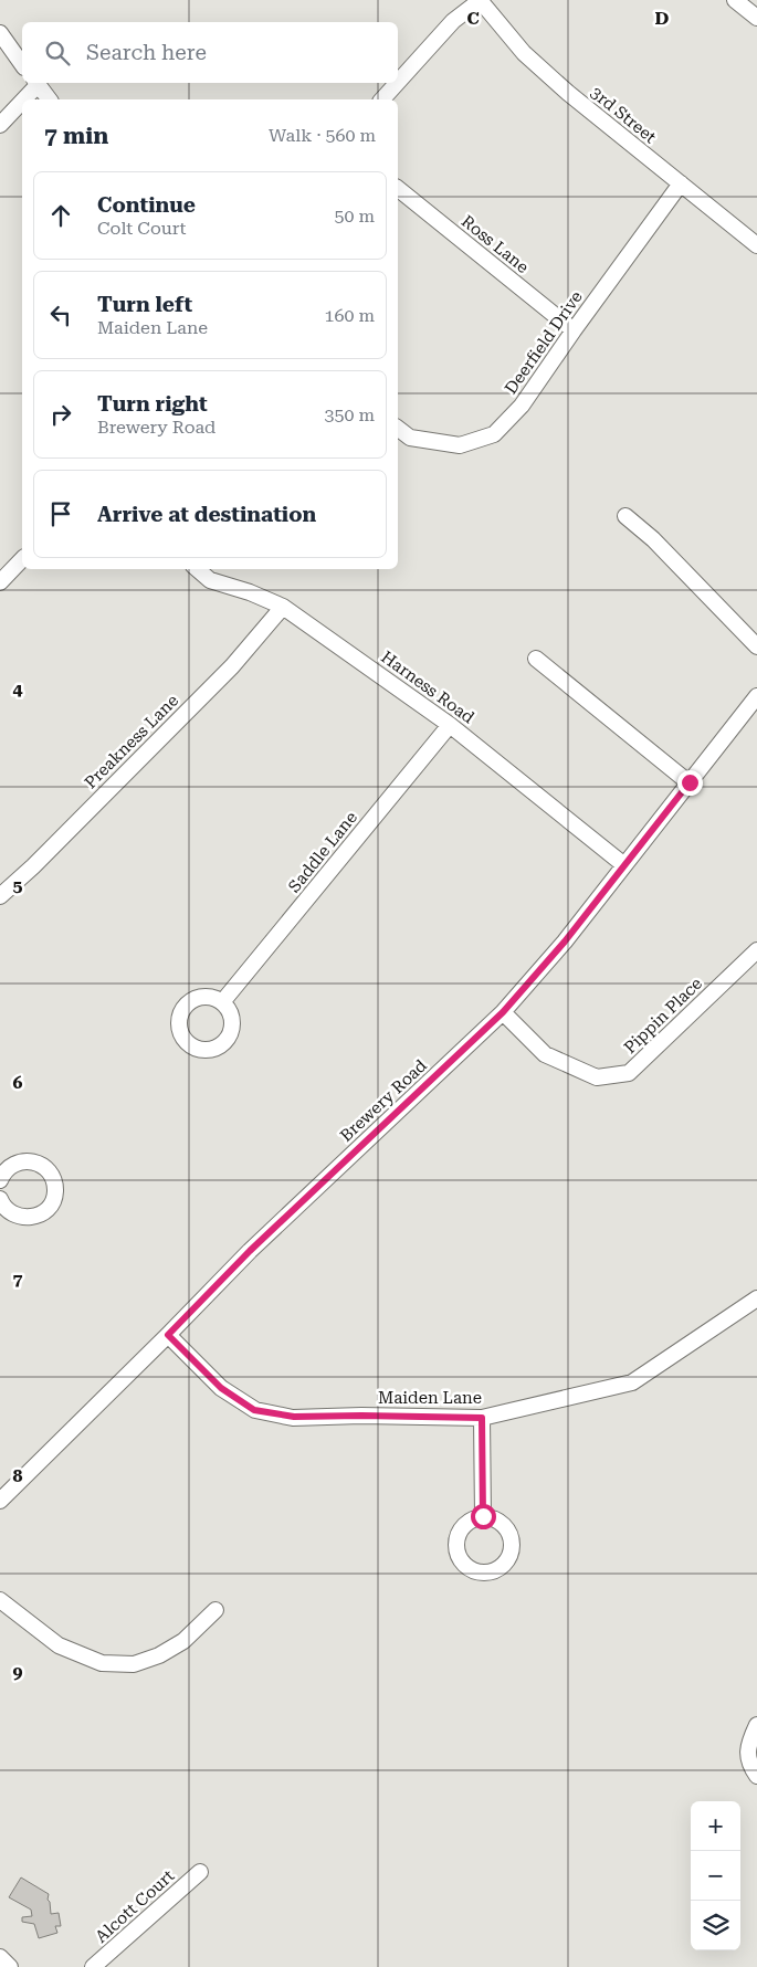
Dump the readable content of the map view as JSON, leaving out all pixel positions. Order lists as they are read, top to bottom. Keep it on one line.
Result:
{"streets":{"street":["3rd Street","Ross Lane","Deerfield Drive","Harness Road","Preakness Lane","Saddle Lane","Pippin Place","Brewery Road","Maiden Lane","Alcott Court"]},"crossings":[["3rd Street","Deerfield Drive"],["Ross Lane","Deerfield Drive"],["Harness Road","Preakness Lane"],["Harness Road","Saddle Lane"],["Harness Road","Brewery Road"],["Pippin Place","Brewery Road"],["Brewery Road","Maiden Lane"]],"page":{"search":"Search here","heading":["7 min","Walk · 560 m"],"list":[["Continue","Colt Court","50 m"],["Turn left","Maiden Lane","160 m"],["Turn right","Brewery Road","350 m"],"Arrive at destination"],"map_buttons":["+","−"]},"grid":{"columns":["C","D"],"rows":["4","5","6","7","8","9"]}}
